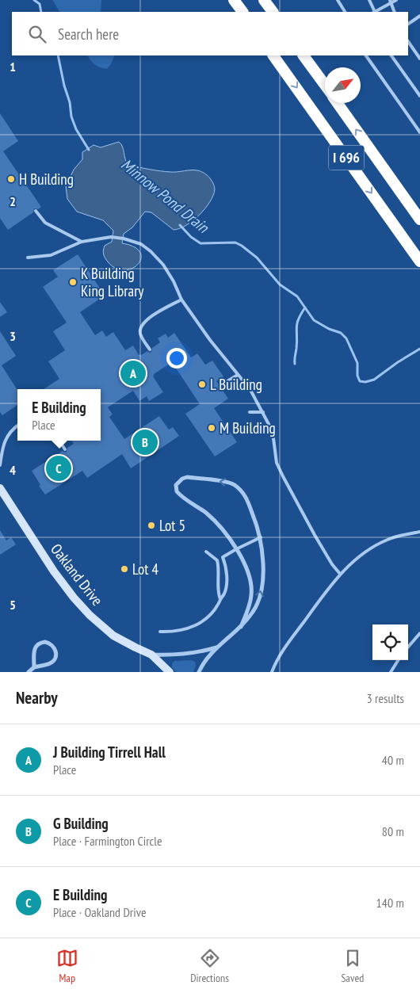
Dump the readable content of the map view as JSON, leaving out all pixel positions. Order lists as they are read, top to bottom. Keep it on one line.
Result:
{"streets":{"highway":["I 696"],"street":["Oakland Drive"]},"water":["Minnow Pond Drain"],"places":["H Building","K Building King Library","L Building","M Building","Lot 5","Lot 4"],"north":"top right","page":{"search":"Search here","pins":["A","B","C"],"popup":["E Building","Place"],"heading":["Nearby","3 results"],"list":[{"mark":"A","name":"J Building Tirrell Hall","note":"Place","value":"40 m"},{"mark":"B","name":"G Building","note":"Place · Farmington Circle","value":"80 m"},{"mark":"C","name":"E Building","note":"Place · Oakland Drive","value":"140 m"}],"nav":["Map","Directions","Saved"]},"grid":{"rows":["1","2","3","4","5"]}}
